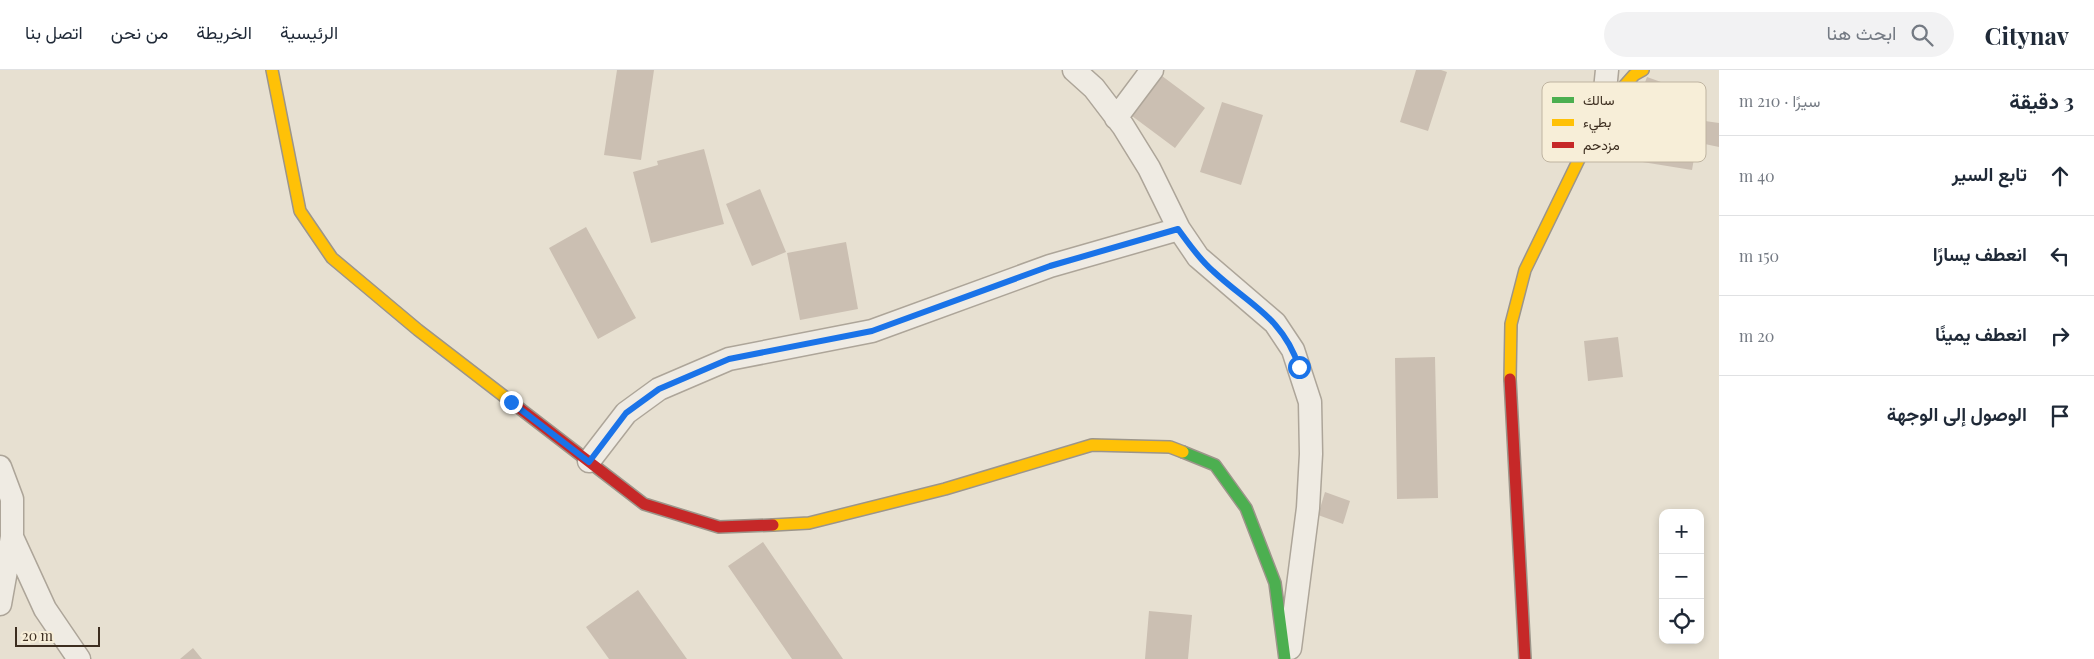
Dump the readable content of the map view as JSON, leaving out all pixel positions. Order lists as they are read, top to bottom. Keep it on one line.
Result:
{"legend":["سالك","بطيء","مزدحم"],"scale_bar":"20 m","page":{"header":"Citynav","search":"ابحث هنا","nav":["الرئيسية","الخريطة","من نحن","اتصل بنا"],"heading":["3 دقيقة","سيرًا · 210 m"],"list":[["تابع السير","40 m"],["انعطف يسارًا","150 m"],["انعطف يمينًا","20 m"],"الوصول إلى الوجهة"],"map_buttons":["+","−"],"scale":"20 m"}}
